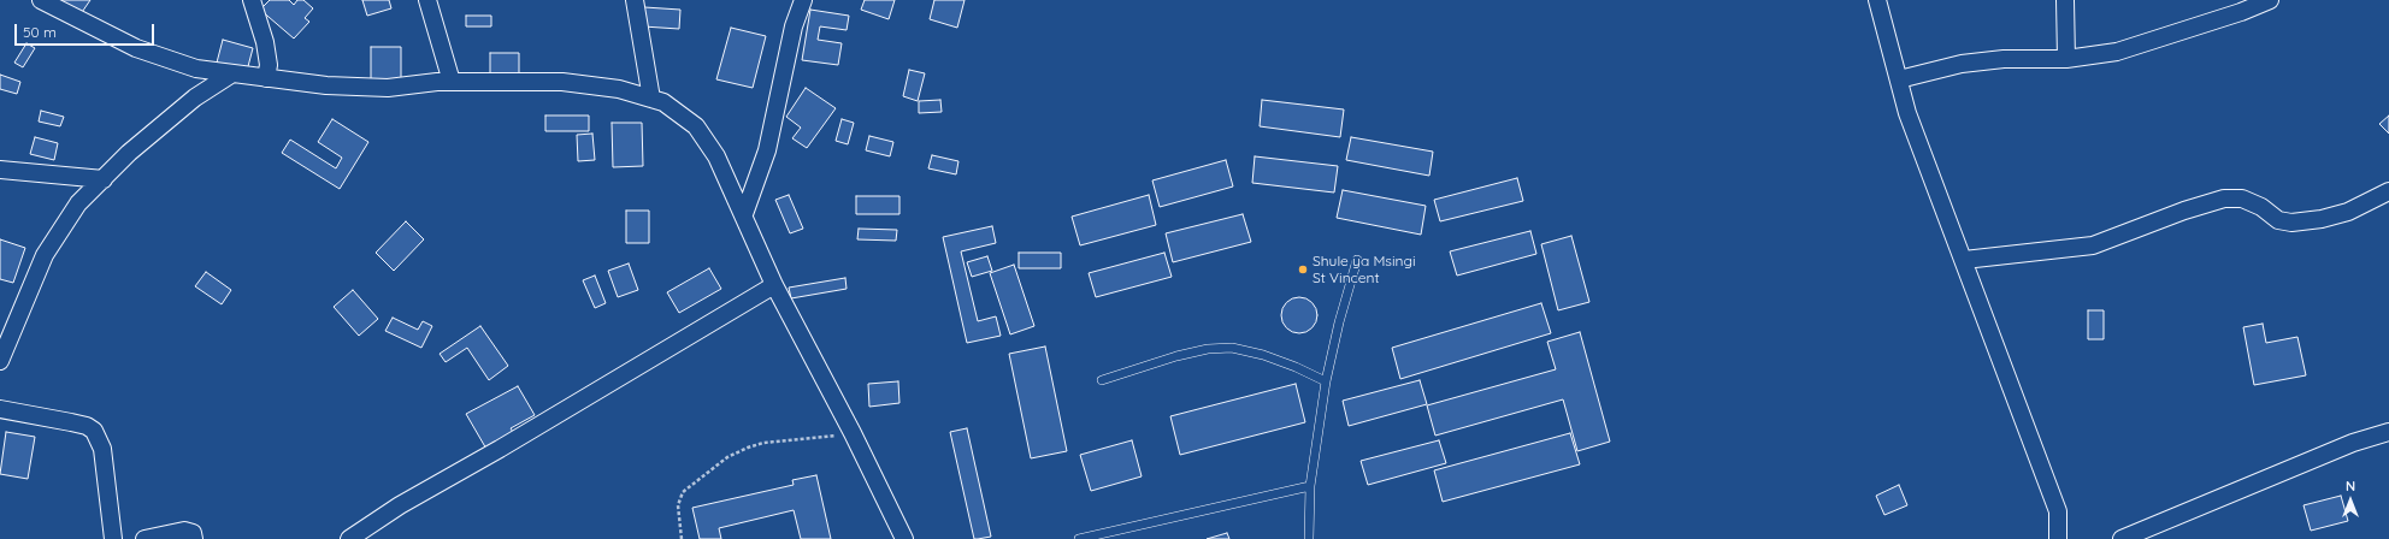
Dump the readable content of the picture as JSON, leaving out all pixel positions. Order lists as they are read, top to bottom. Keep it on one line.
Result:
{"places":["Shule ya Msingi St Vincent"],"scale_bar":"50 m","north":"top"}
